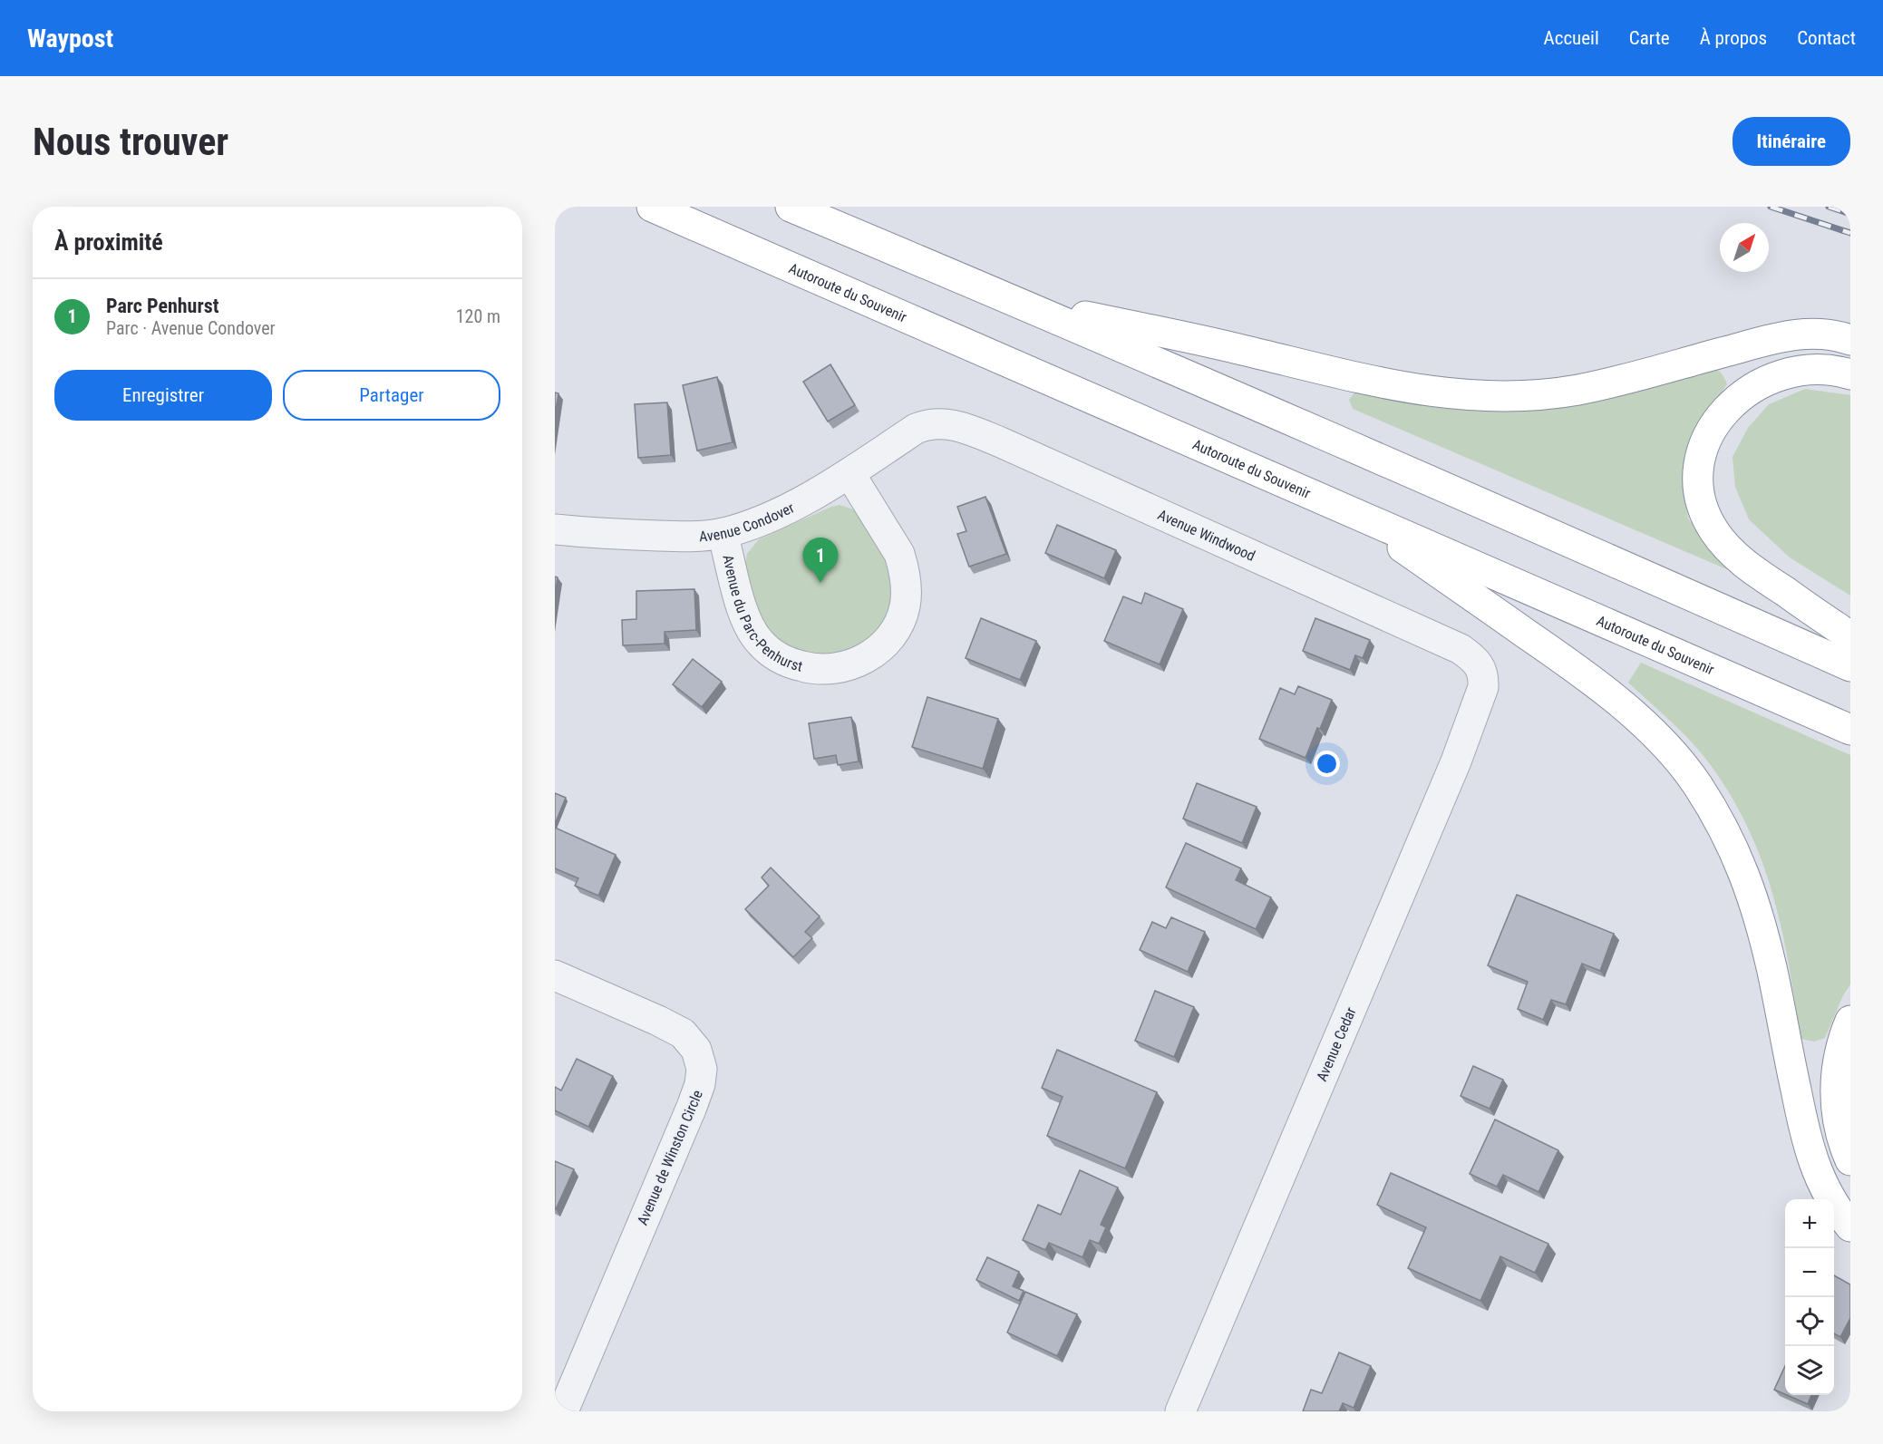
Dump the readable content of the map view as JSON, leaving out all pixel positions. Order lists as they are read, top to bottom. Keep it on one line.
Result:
{"streets":{"highway":["Autoroute du Souvenir"],"street":["Avenue Condover","Avenue Windwood","Avenue du Parc-Penhurst","Avenue Cedar","Avenue de Winston Circle"]},"crossings":[["Avenue Condover","Avenue Windwood"],["Avenue Condover","Avenue du Parc-Penhurst"],["Avenue Windwood","Avenue Cedar"]],"north":"top right","page":{"header":"Waypost","nav":["Accueil","Carte","À propos","Contact"],"buttons":["Itinéraire",["Enregistrer","Partager"]],"title":"Nous trouver","heading":"À proximité","list":[{"mark":"1","name":"Parc Penhurst","note":"Parc · Avenue Condover","value":"120 m"}],"pins":"1","map_buttons":["+","−"]}}
